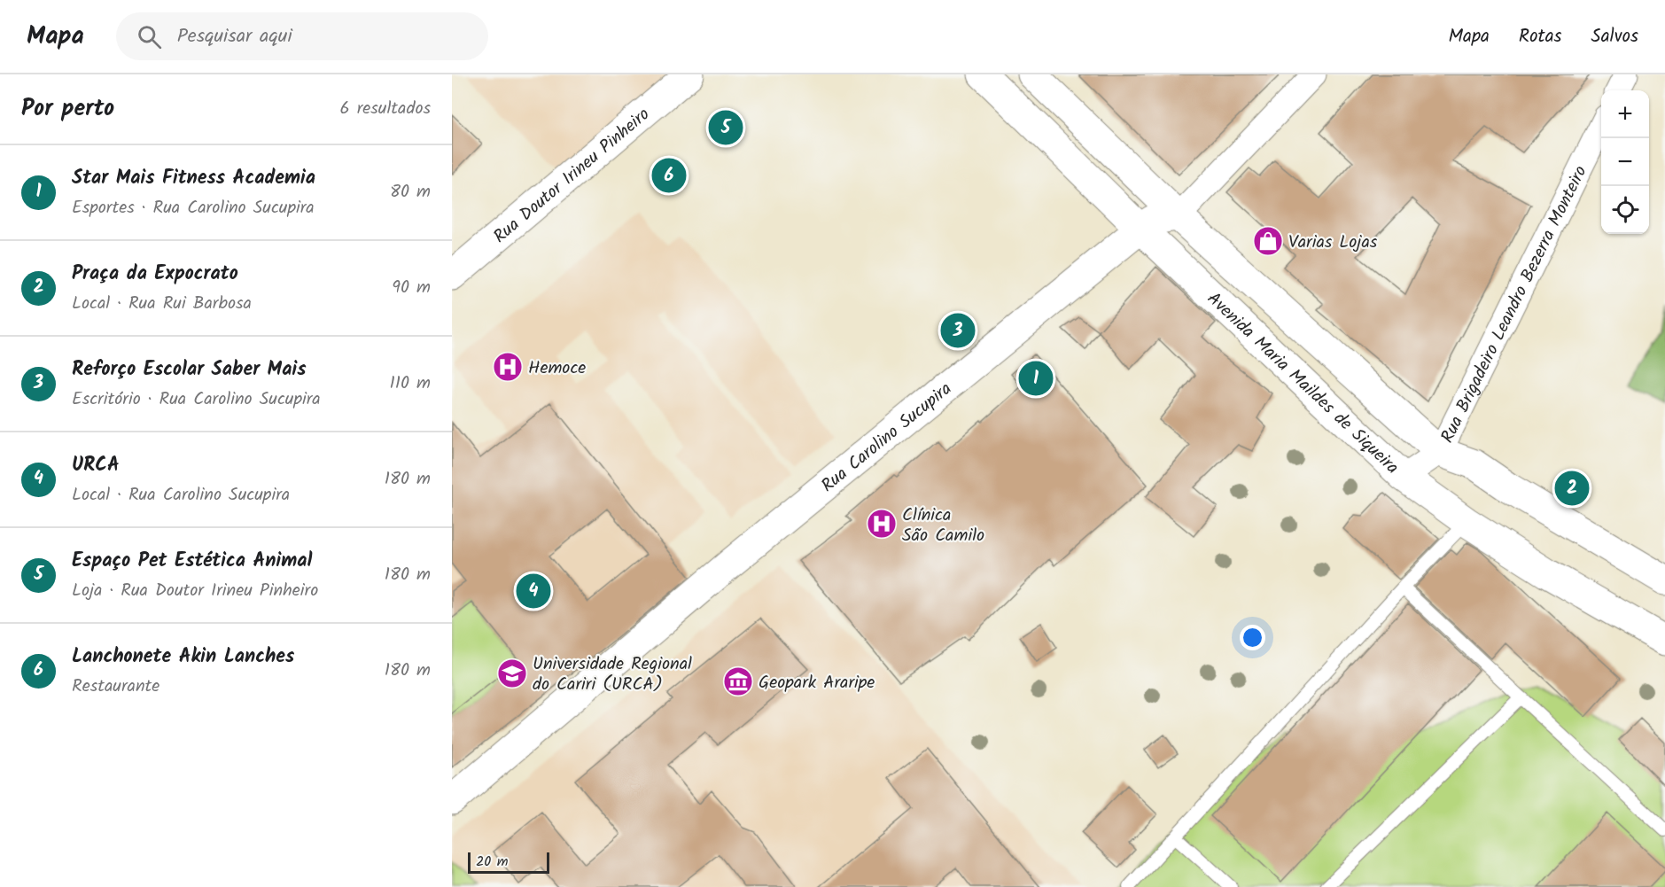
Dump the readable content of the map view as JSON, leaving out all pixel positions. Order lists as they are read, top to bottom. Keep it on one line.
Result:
{"streets":{"main road":["Rua Doutor Irineu Pinheiro","Avenida Maria Maildes de Siqueira","Rua Carolino Sucupira"],"street":["Rua Brigadeiro Leandro Bezerra Monteiro"]},"crossings":[["Rua Brigadeiro Leandro Bezerra Monteiro","Avenida Maria Maildes de Siqueira"],["Avenida Maria Maildes de Siqueira","Rua Carolino Sucupira"]],"places":{"shop":["Varias Lojas"],"hospital":["Hemoce","Clínica São Camilo"],"school or university":["Universidade Regional do Cariri (URCA)"],"museum":["Geopark Araripe"]},"scale_bar":"20 m","page":{"header":"Mapa","search":"Pesquisar aqui","nav":["Mapa","Rotas","Salvos"],"heading":["Por perto","6 resultados"],"map_buttons":["+","−"],"pins":["5","6","3","1","2","4"],"list":[{"mark":"1","name":"Star Mais Fitness Academia","note":"Esportes · Rua Carolino Sucupira","value":"80 m"},{"mark":"2","name":"Praça da Expocrato","note":"Local · Rua Rui Barbosa","value":"90 m"},{"mark":"3","name":"Reforço Escolar Saber Mais","note":"Escritório · Rua Carolino Sucupira","value":"110 m"},{"mark":"4","name":"URCA","note":"Local · Rua Carolino Sucupira","value":"180 m"},{"mark":"5","name":"Espaço Pet Estética Animal","note":"Loja · Rua Doutor Irineu Pinheiro","value":"180 m"},{"mark":"6","name":"Lanchonete Akin Lanches","note":"Restaurante","value":"180 m"}],"scale":"20 m"}}
